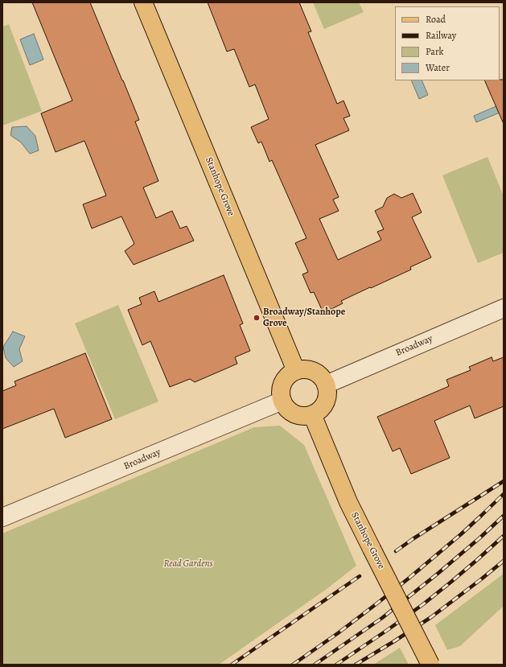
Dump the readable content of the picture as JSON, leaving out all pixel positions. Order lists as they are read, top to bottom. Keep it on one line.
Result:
{"streets":{"main road":["Stanhope Grove"],"street":["Broadway"]},"crossings":[["Stanhope Grove","Broadway"]],"parks":["Read Gardens"],"places":["Broadway/Stanhope Grove"],"legend":["Road","Railway","Park","Water"]}
